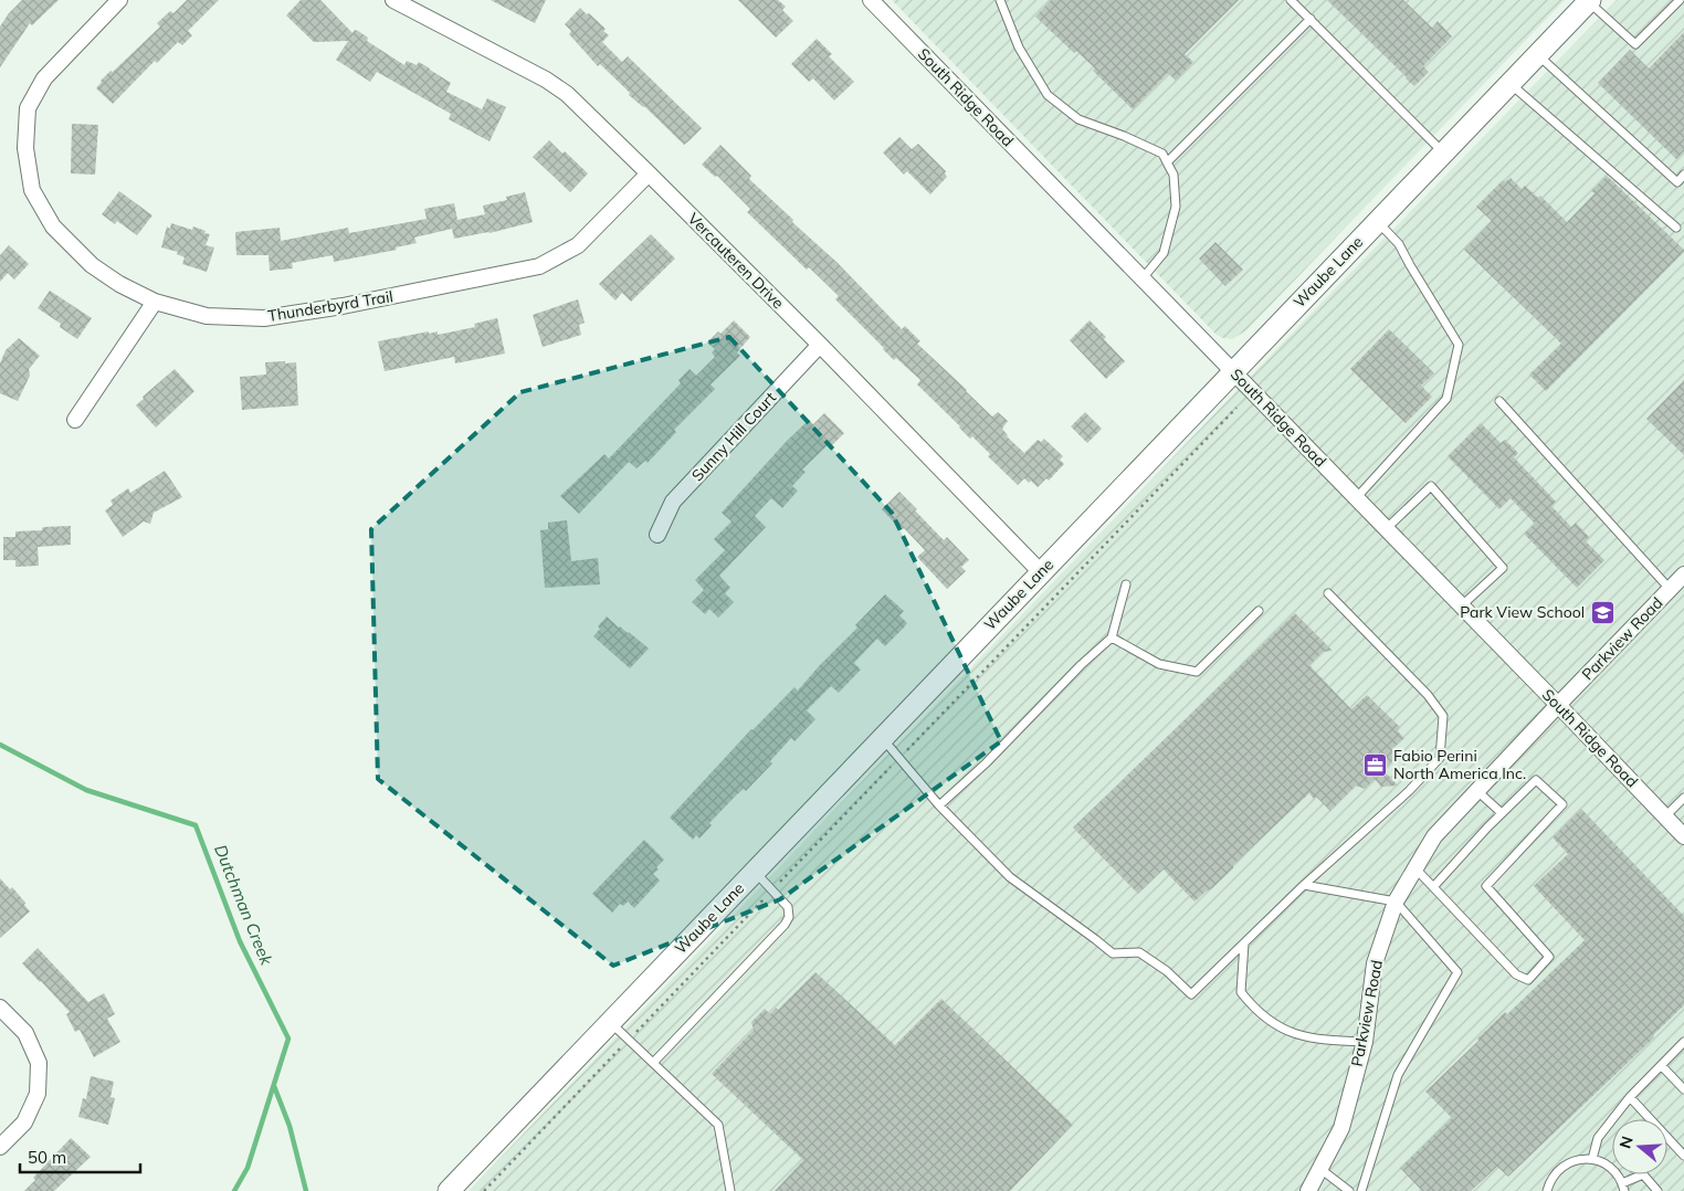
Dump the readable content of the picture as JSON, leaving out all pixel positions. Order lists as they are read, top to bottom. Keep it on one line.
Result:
{"streets":{"main road":["Waube Lane"],"street":["South Ridge Road","Vercauteren Drive","Thunderbyrd Trail","Sunny Hill Court","Parkview Road"]},"crossings":[["South Ridge Road","Waube Lane"],["South Ridge Road","Parkview Road"],["Vercauteren Drive","Waube Lane"],["Vercauteren Drive","Thunderbyrd Trail"],["Vercauteren Drive","Sunny Hill Court"]],"water":["Dutchman Creek"],"places":{"school or university":["Park View School"],"office":["Fabio Perini North America Inc."]},"scale_bar":"50 m","north":"left"}
